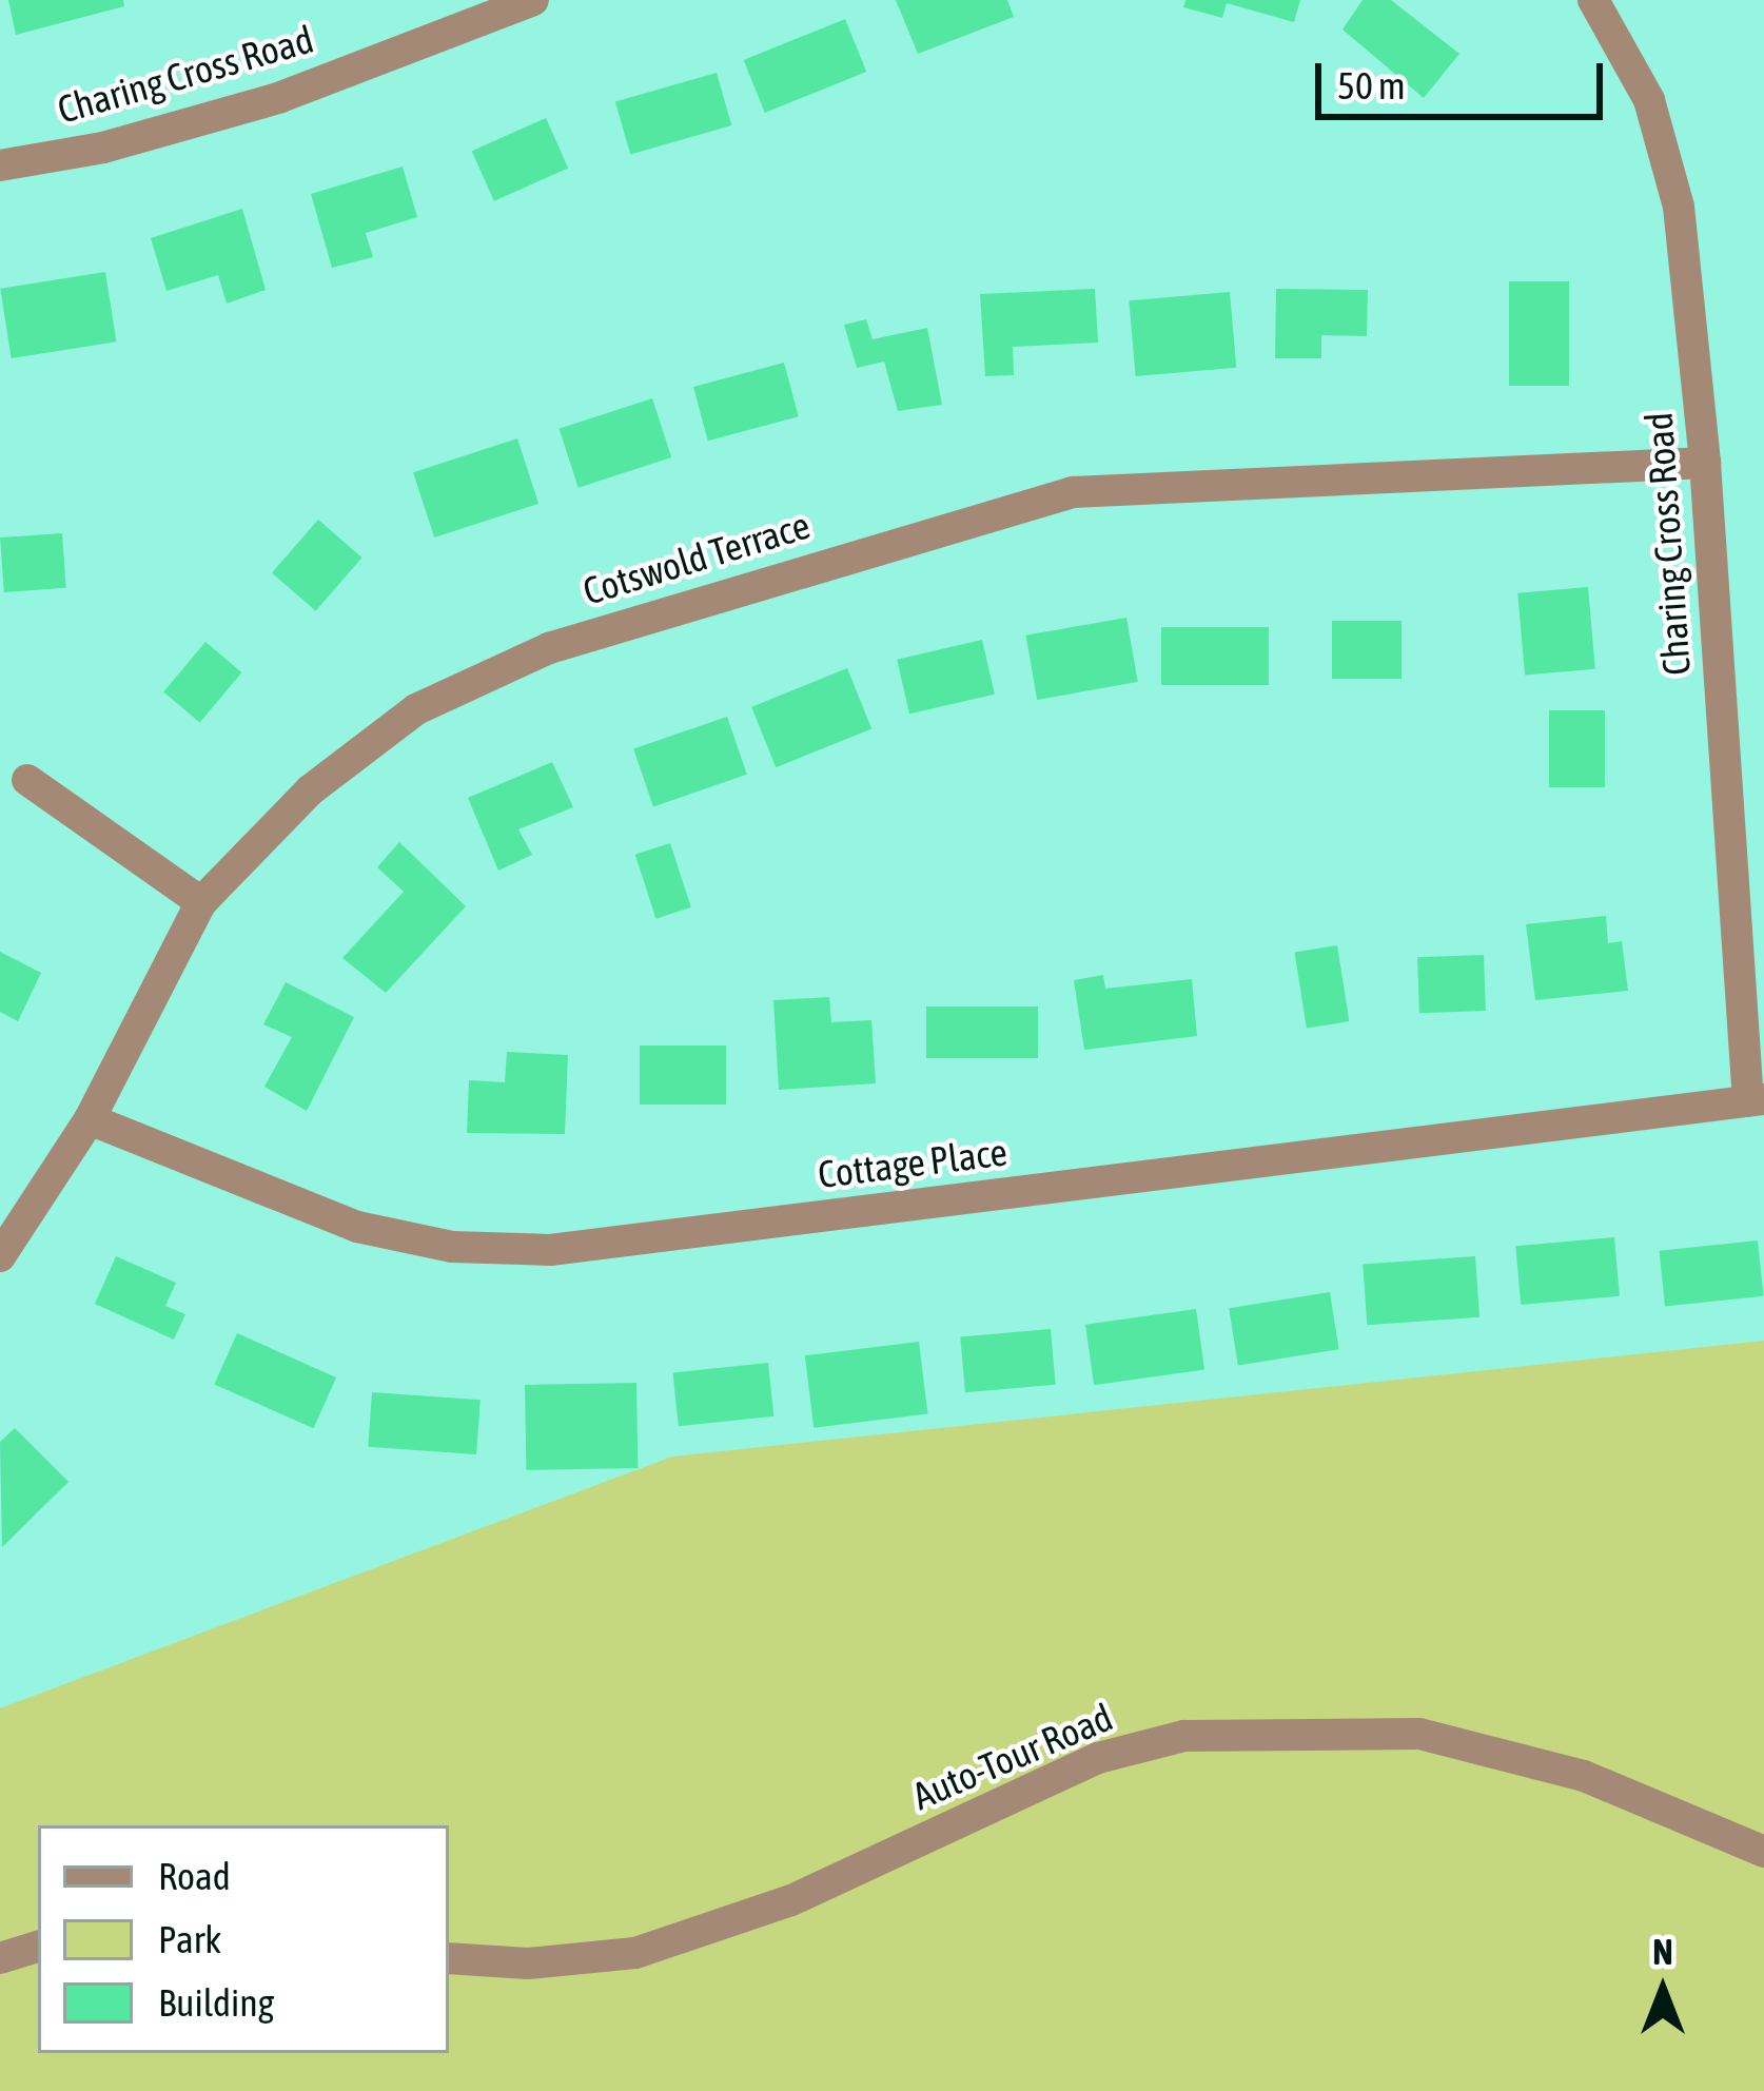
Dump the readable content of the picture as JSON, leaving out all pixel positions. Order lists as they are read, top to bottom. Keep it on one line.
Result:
{"streets":{"street":["Charing Cross Road","Cotswold Terrace","Cottage Place","Auto-Tour Road"]},"crossings":[["Charing Cross Road","Cotswold Terrace"],["Charing Cross Road","Cottage Place"],["Cotswold Terrace","Cottage Place"]],"legend":["Road","Park","Building"],"scale_bar":"50 m","north":"top"}
